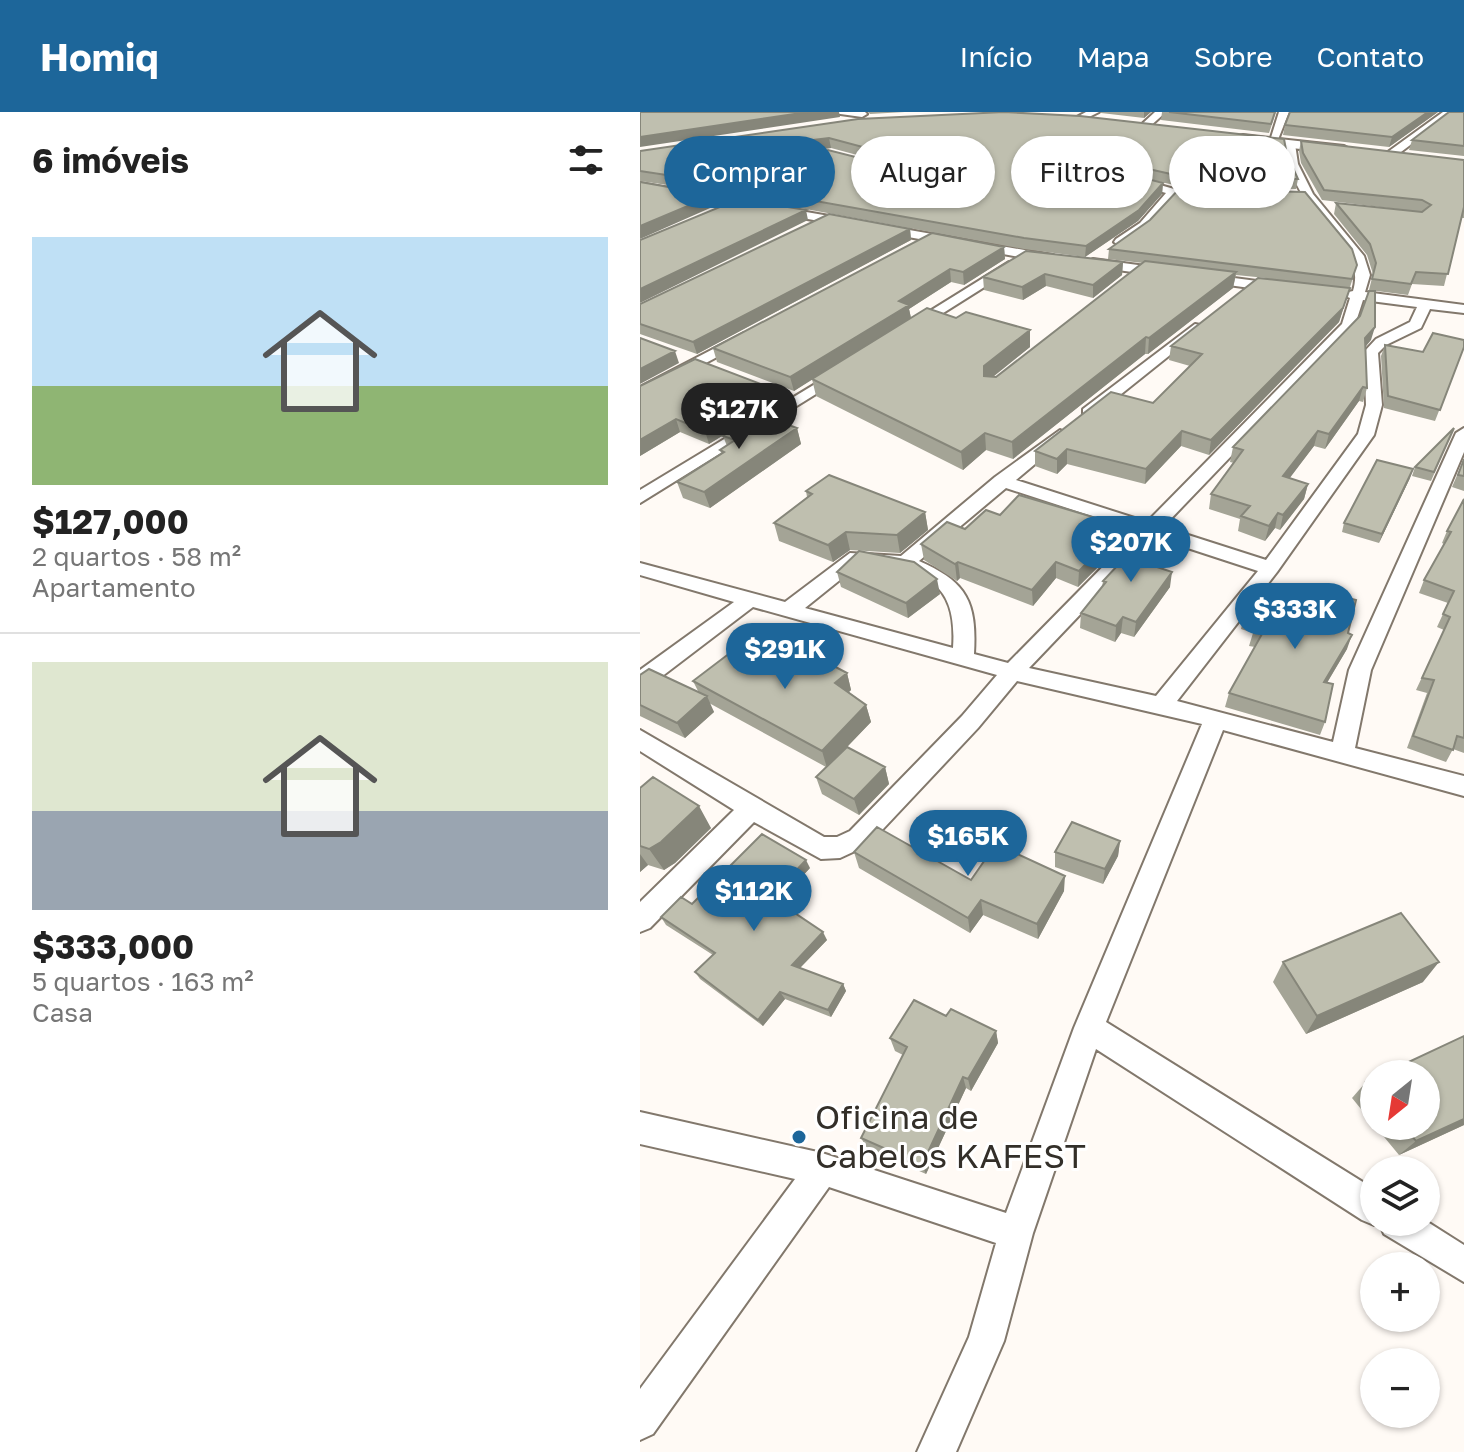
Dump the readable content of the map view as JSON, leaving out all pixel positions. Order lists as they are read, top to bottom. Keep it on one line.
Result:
{"places":["Oficina de Cabelos KAFEST"],"north":"bottom left","page":{"header":"Homiq","nav":["Início","Mapa","Sobre","Contato"],"heading":"6 imóveis","chip":["Comprar","Alugar","Filtros","Novo"],"list":[{"name":"$127,000","note":"2 quartos · 58 m² · Apartamento"},{"name":"$333,000","note":"5 quartos · 163 m² · Casa"}],"price":["$127K","$207K","$333K","$291K","$165K","$112K"],"map_buttons":["+","−"]}}
